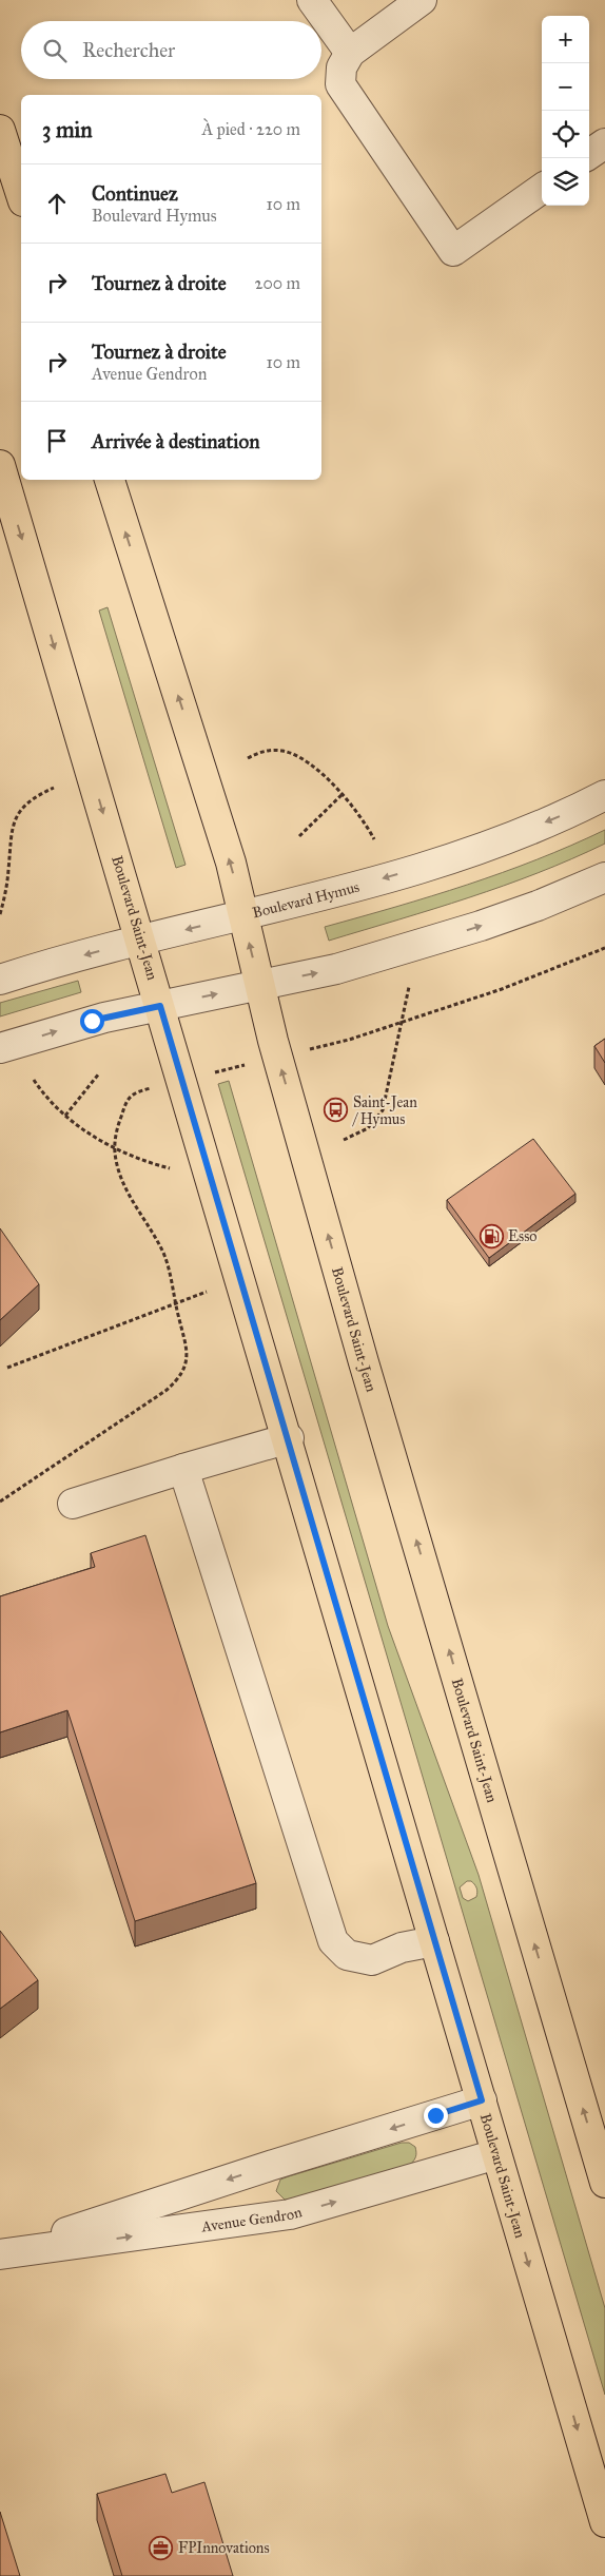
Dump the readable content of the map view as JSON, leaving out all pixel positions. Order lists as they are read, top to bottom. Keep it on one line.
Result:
{"streets":{"main road":["Boulevard Saint-Jean"],"street":["Boulevard Hymus","Avenue Gendron"]},"crossings":[["Boulevard Hymus","Boulevard Saint-Jean"],["Boulevard Saint-Jean","Avenue Gendron"]],"places":{"bus stop":["Saint-Jean / Hymus"],"fuel station":["Esso"],"office":["FPInnovations"]},"page":{"map_buttons":["+","−"],"search":"Rechercher","heading":["3 min","À pied · 220 m"],"list":[["Continuez","Boulevard Hymus","10 m"],["Tournez à droite","200 m"],["Tournez à droite","Avenue Gendron","10 m"],"Arrivée à destination"]}}
